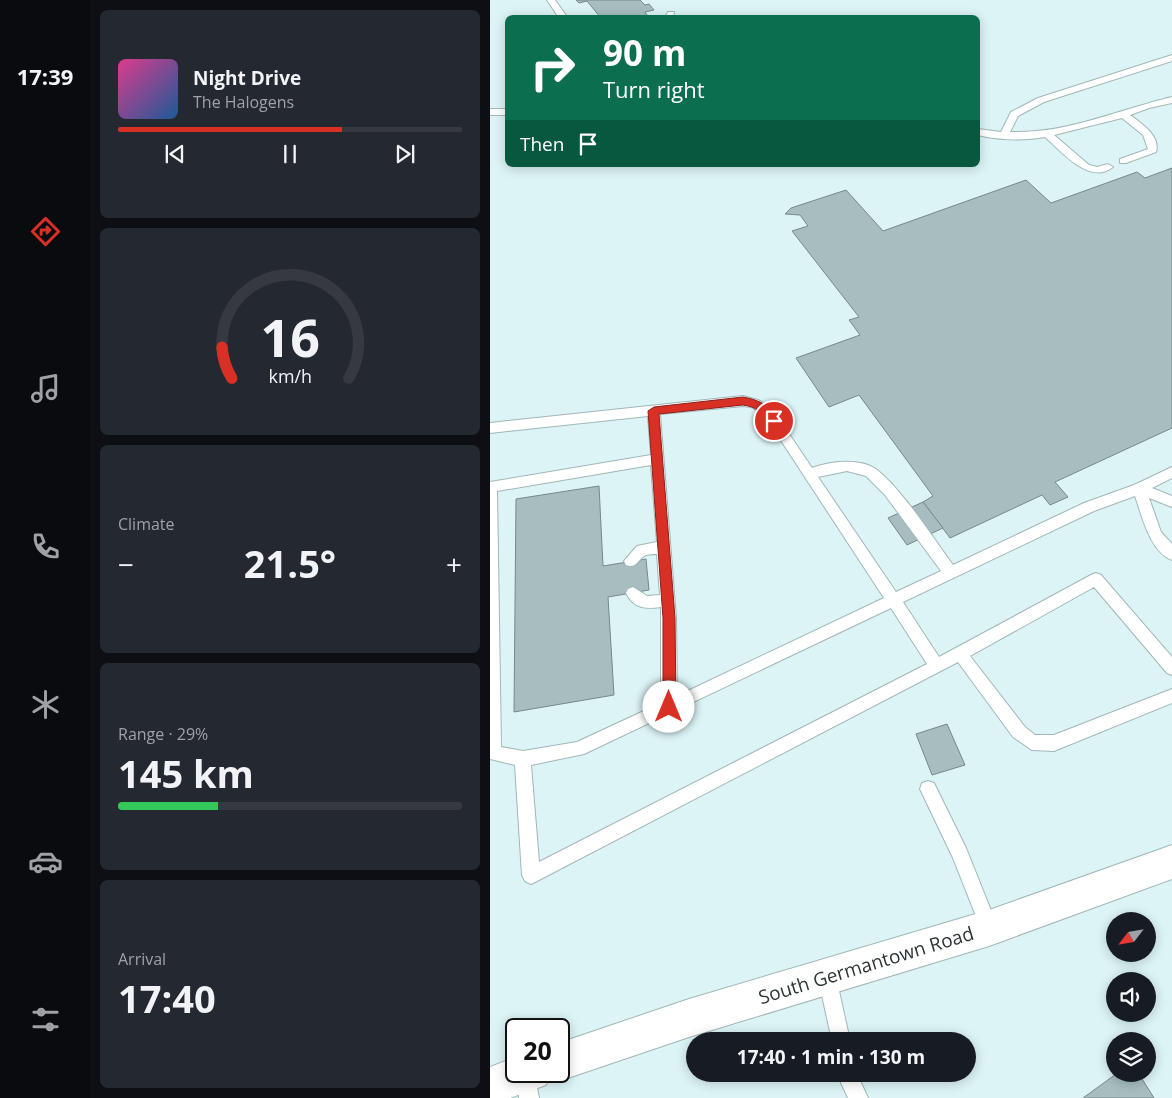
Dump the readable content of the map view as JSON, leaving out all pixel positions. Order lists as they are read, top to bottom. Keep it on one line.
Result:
{"streets":{"street":["South Germantown Road"]},"north":"bottom left","page":{"tabs":"17:39","turn":["90 m","Turn right"],"song":["Night Drive","The Halogens"],"then":"Then","tile":["Climate",["Range · 29%","145 km"],["Arrival","17:40"]],"heat":["−","21.5°","+"],"limit":"20","trip":"17:40 · 1 min · 130 m","gauge":["16","km/h"]}}
